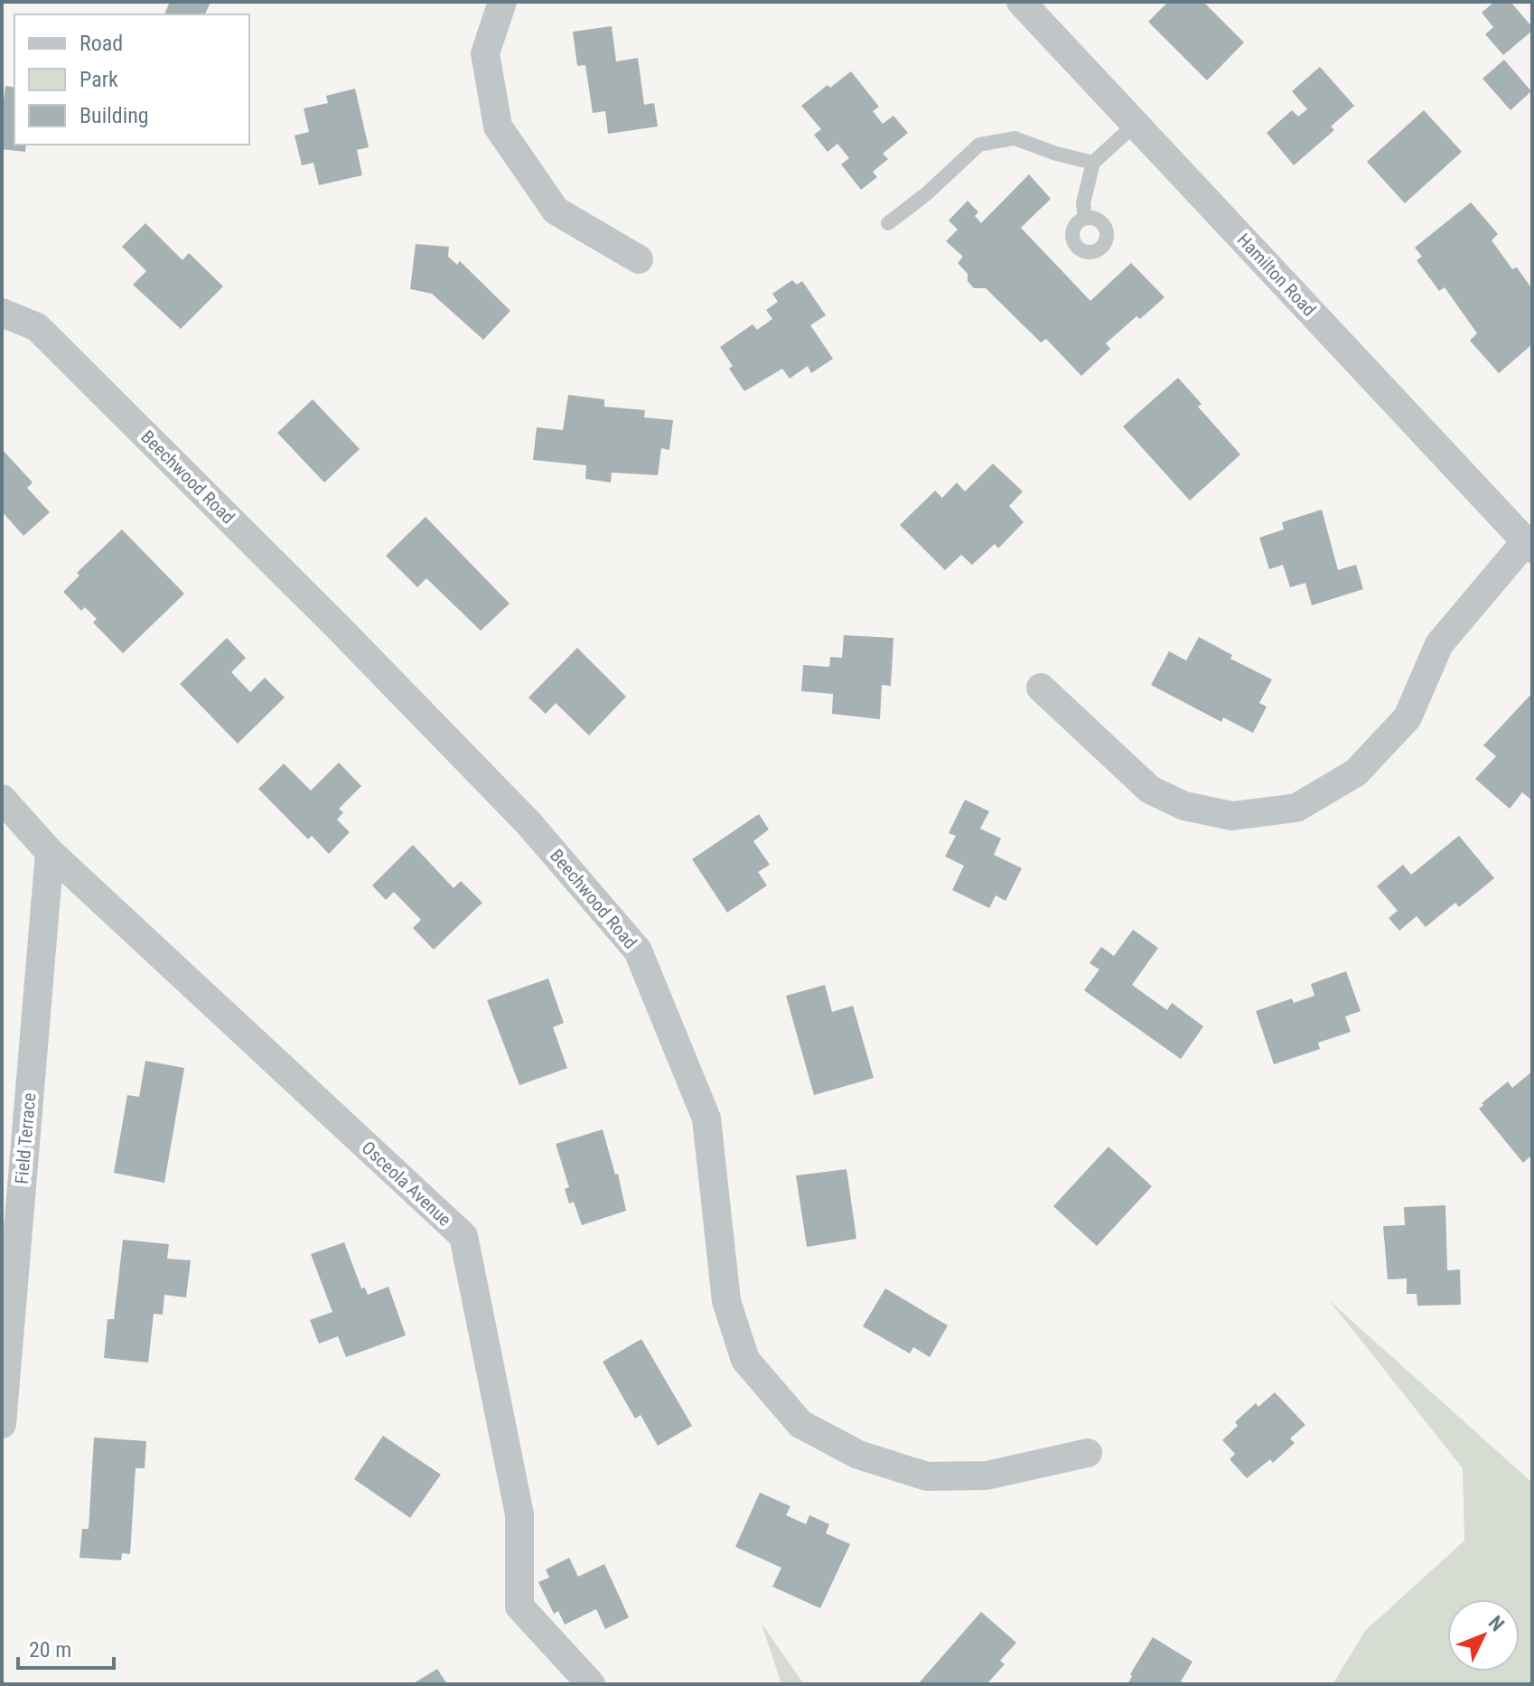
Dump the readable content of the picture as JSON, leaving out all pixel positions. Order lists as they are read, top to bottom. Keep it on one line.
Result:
{"streets":{"street":["Hamilton Road","Beechwood Road","Field Terrace","Osceola Avenue"]},"crossings":[["Field Terrace","Osceola Avenue"]],"legend":["Road","Park","Building"],"scale_bar":"20 m","north":"top right"}
